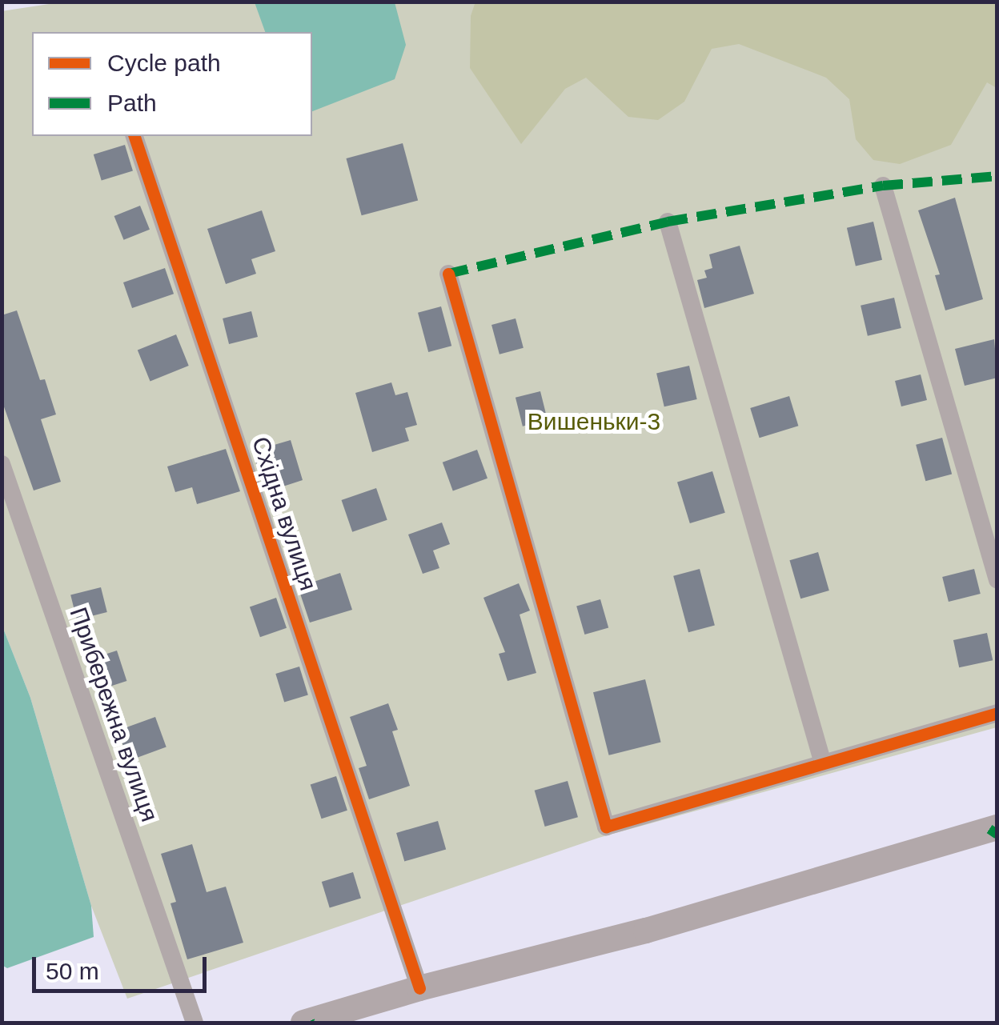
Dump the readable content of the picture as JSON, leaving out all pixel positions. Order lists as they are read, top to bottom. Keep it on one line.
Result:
{"streets":{"street":["Східна вулиця","Прибережна вулиця"]},"parks":["Вишеньки-3"],"legend":["Cycle path","Path"],"scale_bar":"50 m"}
